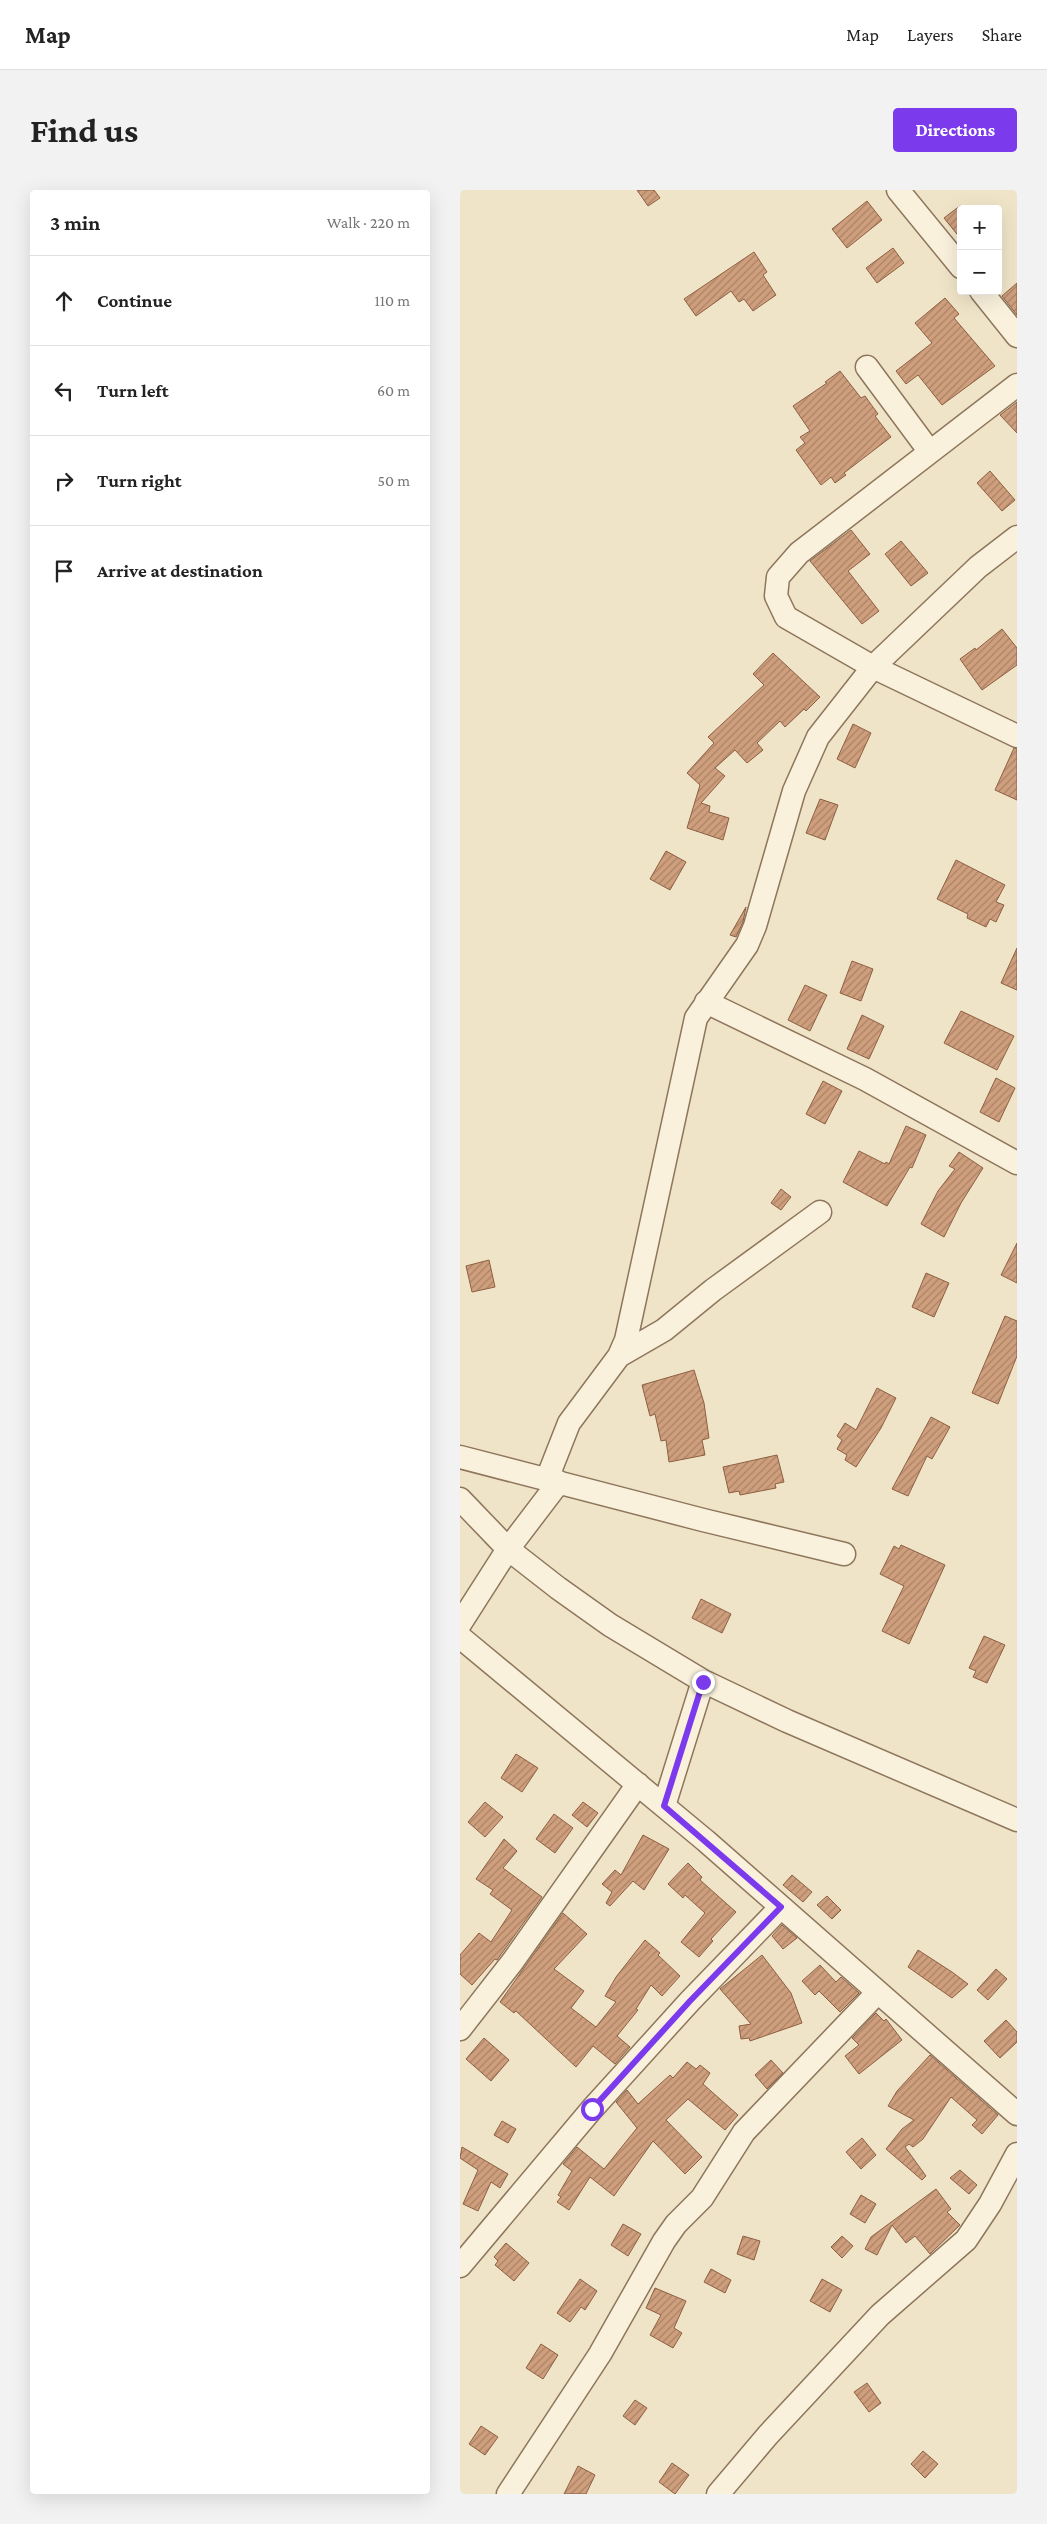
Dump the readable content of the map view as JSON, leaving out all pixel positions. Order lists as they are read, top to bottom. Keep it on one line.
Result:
{"page":{"header":"Map","nav":["Map","Layers","Share"],"buttons":"Directions","title":"Find us","heading":["3 min","Walk · 220 m"],"map_buttons":["+","−"],"list":[["Continue","110 m"],["Turn left","60 m"],["Turn right","50 m"],"Arrive at destination"]}}
